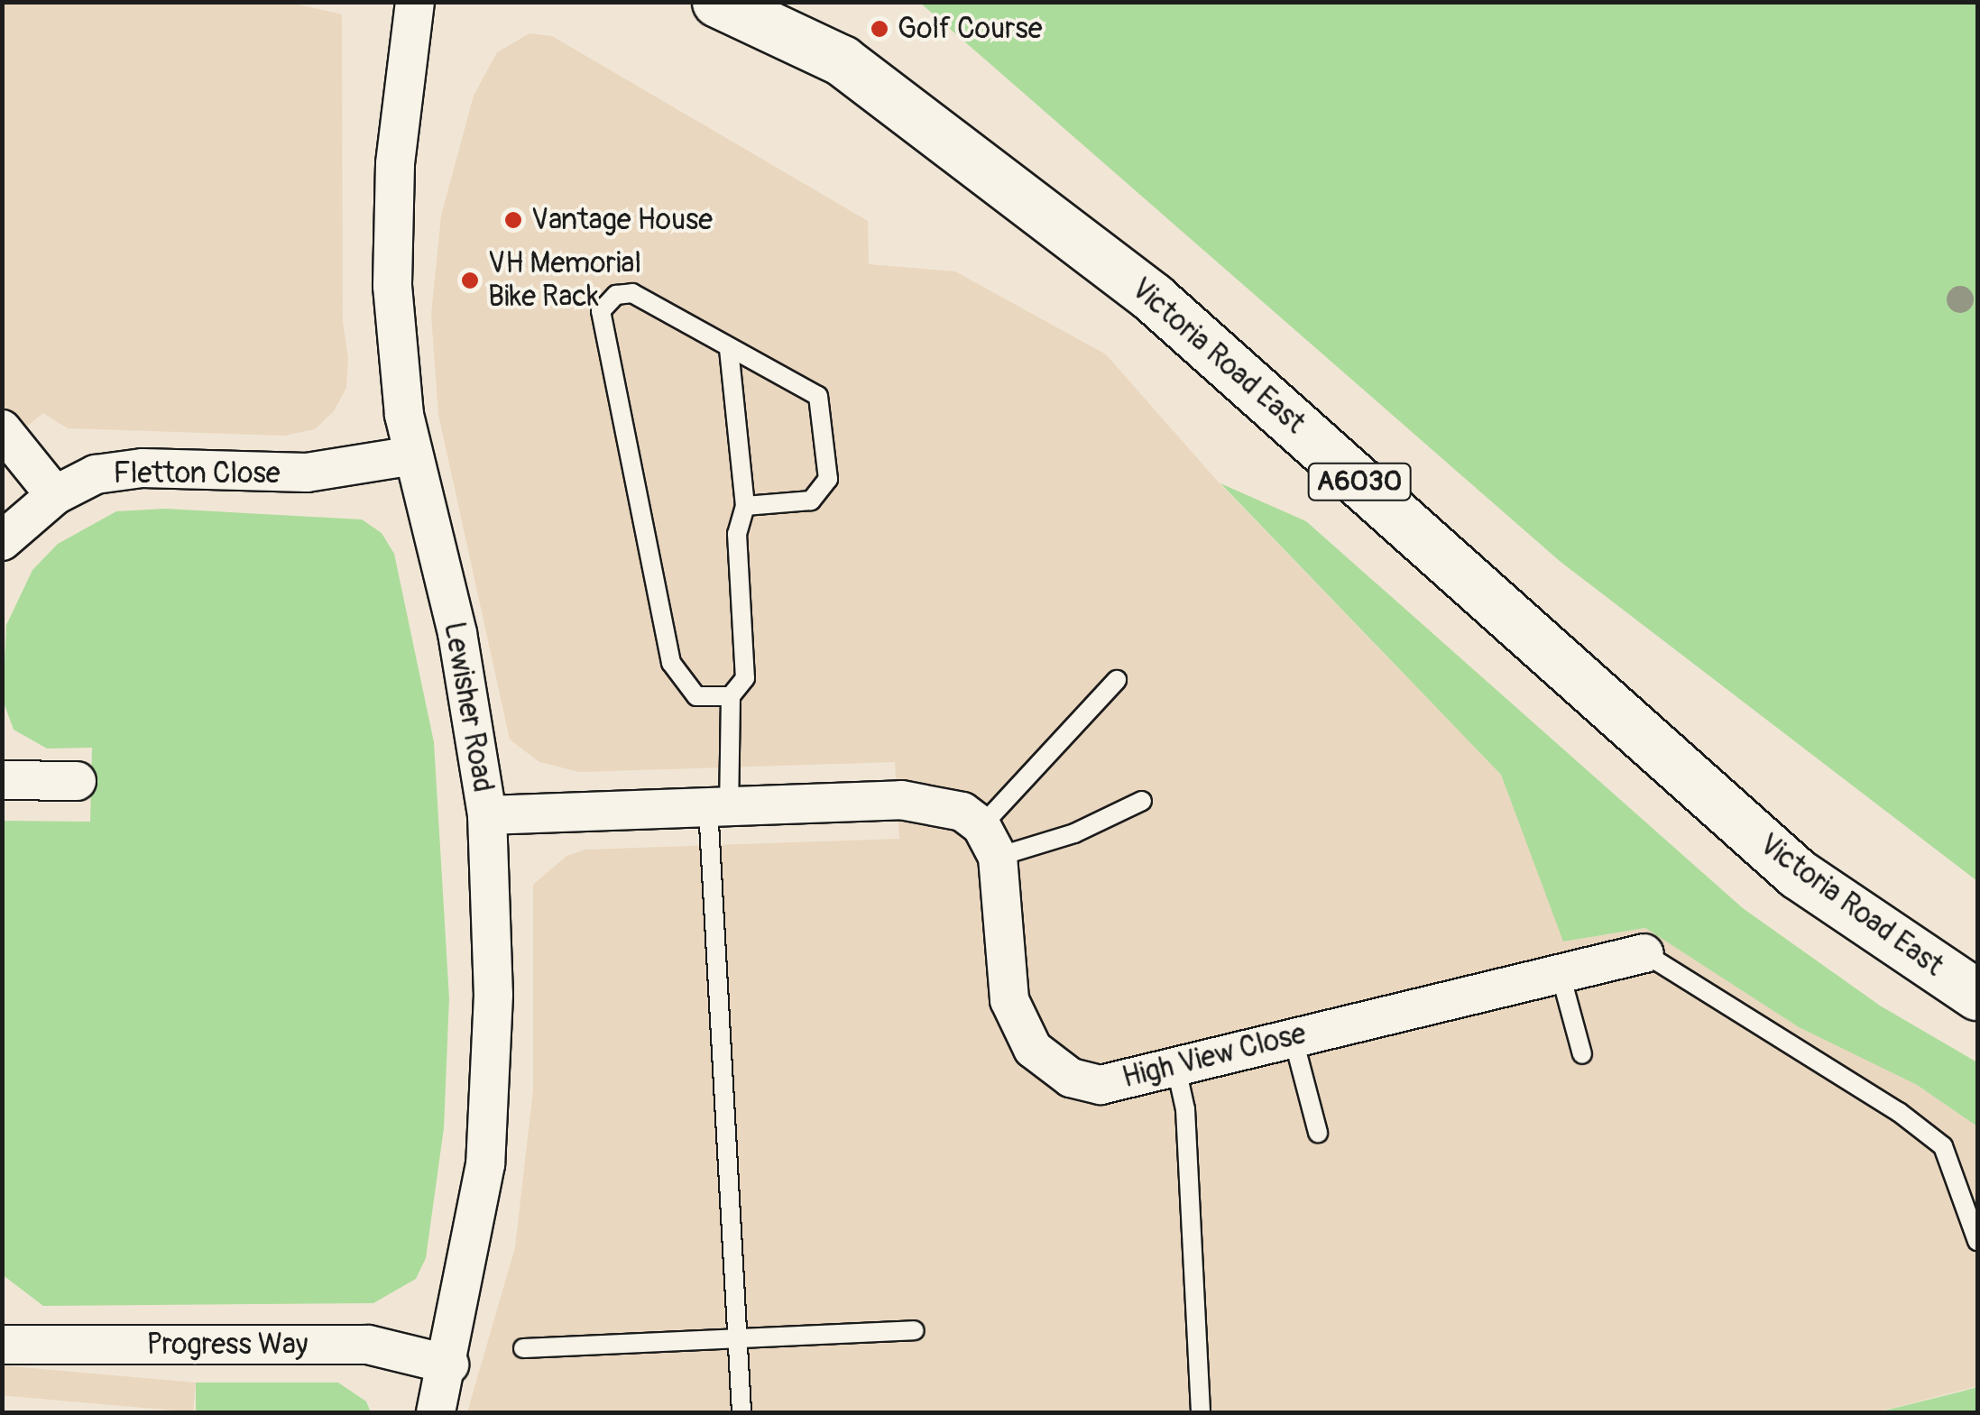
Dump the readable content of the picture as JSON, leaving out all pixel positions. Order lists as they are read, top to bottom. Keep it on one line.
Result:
{"streets":{"highway":["Victoria Road East","A6030"],"street":["Fletton Close","Lewisher Road","High View Close","Progress Way"]},"crossings":[["Fletton Close","Lewisher Road"],["Lewisher Road","Progress Way"]],"places":["Golf Course","Vantage House","VH Memorial Bike Rack"]}
